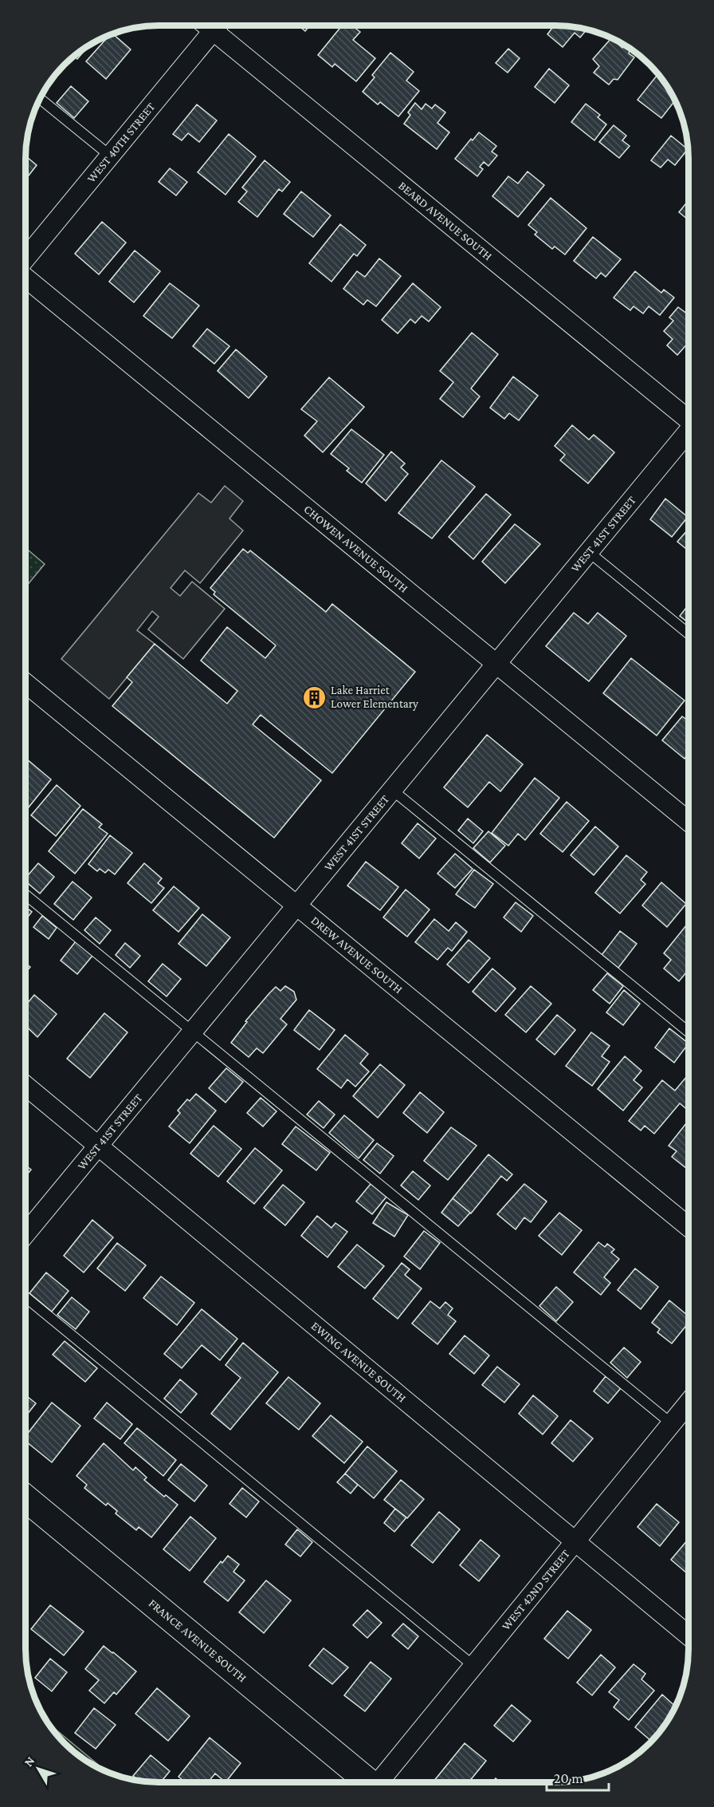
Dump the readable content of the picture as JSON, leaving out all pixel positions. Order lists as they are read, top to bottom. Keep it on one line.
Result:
{"streets":{"main road":["FRANCE AVENUE SOUTH"],"street":["WEST 40TH STREET","BEARD AVENUE SOUTH","WEST 41ST STREET","CHOWEN AVENUE SOUTH","DREW AVENUE SOUTH","EWING AVENUE SOUTH","WEST 42ND STREET"]},"crossings":[["WEST 41ST STREET","CHOWEN AVENUE SOUTH"],["WEST 41ST STREET","DREW AVENUE SOUTH"],["WEST 41ST STREET","EWING AVENUE SOUTH"],["EWING AVENUE SOUTH","WEST 42ND STREET"]],"places":{"building":["Lake Harriet Lower Elementary"]},"scale_bar":"20 m","north":"top left"}
